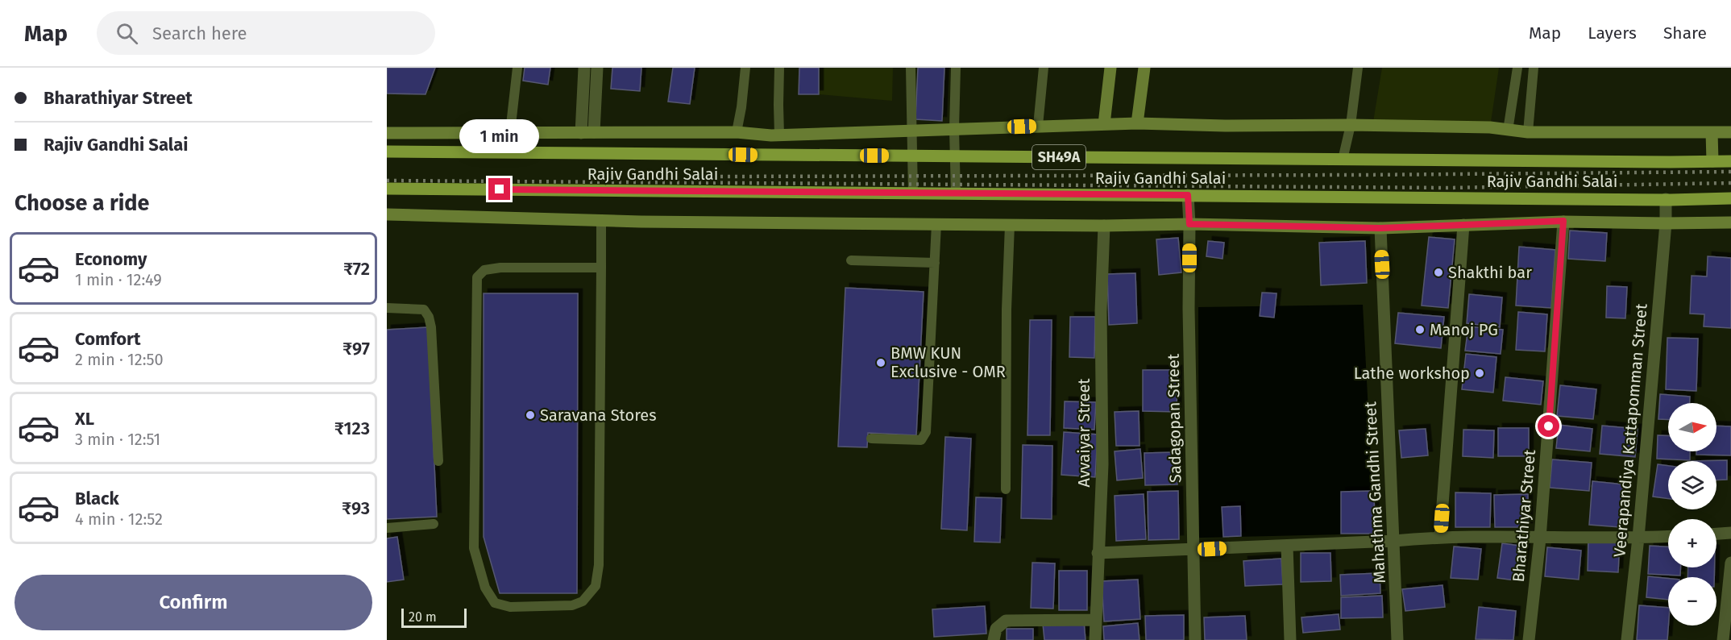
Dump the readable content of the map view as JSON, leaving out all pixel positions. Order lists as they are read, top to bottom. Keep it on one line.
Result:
{"streets":{"main road":["SH49A","Rajiv Gandhi Salai"],"street":["Sadagopan Street","Veerapandiya Kattapomman Street","Avvaiyar Street","Mahathma Gandhi Street","Bharathiyar Street"]},"crossings":[["Rajiv Gandhi Salai","Sadagopan Street"],["Rajiv Gandhi Salai","Veerapandiya Kattapomman Street"]],"places":["Shakthi bar","Manoj PG","BMW KUN Exclusive - OMR","Lathe workshop","Saravana Stores"],"scale_bar":"20 m","north":"right","page":{"header":"Map","search":"Search here","nav":["Map","Layers","Share"],"banner":["Bharathiyar Street","Rajiv Gandhi Salai"],"bubble":"1 min","heading":"Choose a ride","list":[{"name":"Economy","note":"1 min · 12:49","value":"₹72"},{"name":"Comfort","note":"2 min · 12:50","value":"₹97"},{"name":"XL","note":"3 min · 12:51","value":"₹123"},{"name":"Black","note":"4 min · 12:52","value":"₹93"}],"map_buttons":["+","−"],"buttons":"Confirm","scale":"20 m"}}
